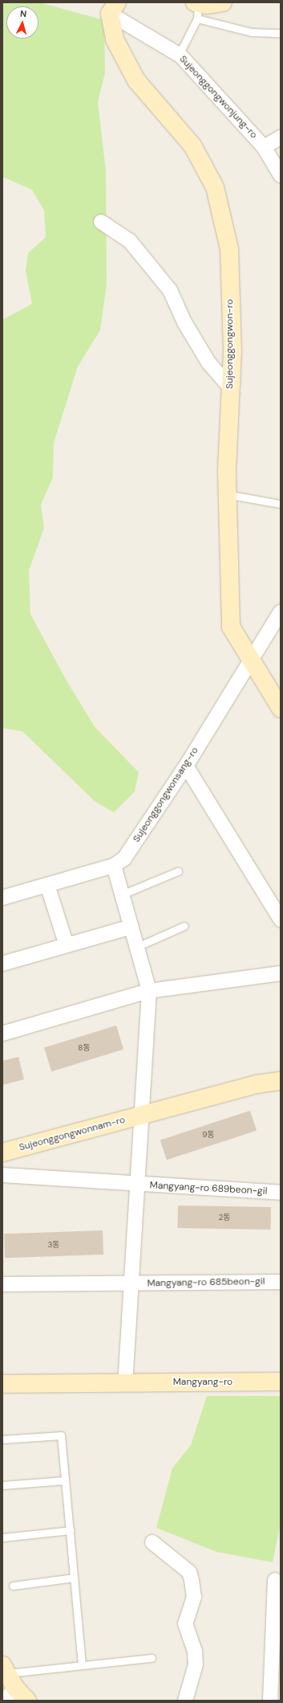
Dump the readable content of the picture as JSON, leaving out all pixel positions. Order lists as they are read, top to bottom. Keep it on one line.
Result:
{"streets":{"street":["Sujeonggongwonjung-ro","Sujeonggongwon-ro","Sujeonggongwonsang-ro","Sujeonggongwonnam-ro","Mangyang-ro 689beon-gil","Mangyang-ro 685beon-gil","Mangyang-ro"]},"crossings":[["Sujeonggongwonjung-ro","Sujeonggongwon-ro"],["Sujeonggongwon-ro","Sujeonggongwonsang-ro"],["Sujeonggongwonnam-ro","Mangyang-ro 689beon-gil"]],"house_numbers":["8동","9동","2동","3동"],"north":"top"}
